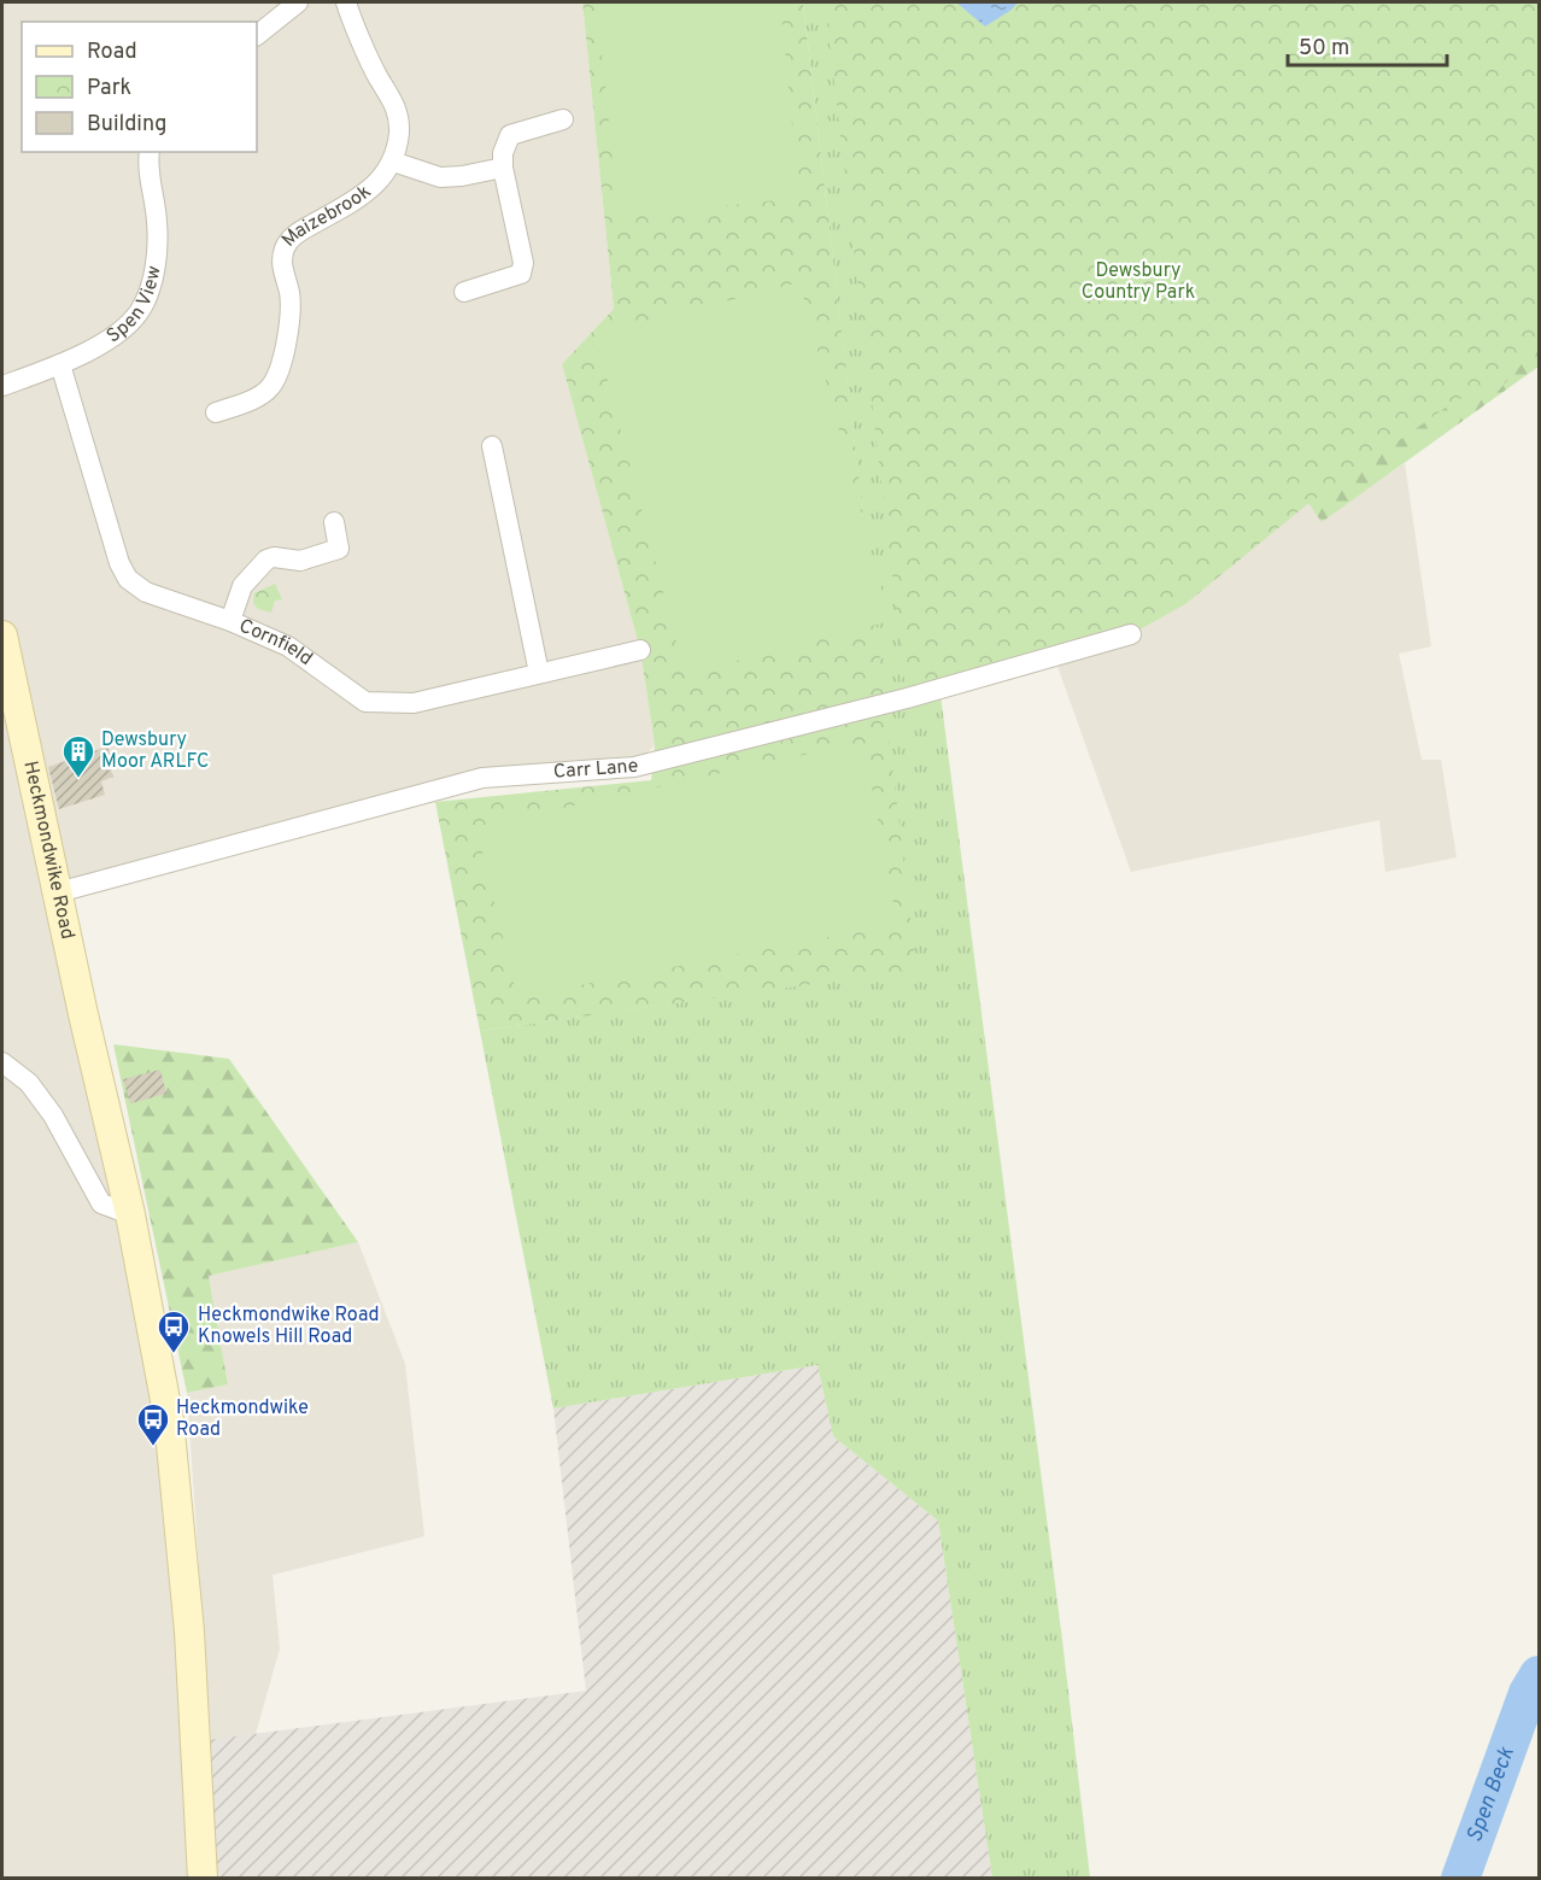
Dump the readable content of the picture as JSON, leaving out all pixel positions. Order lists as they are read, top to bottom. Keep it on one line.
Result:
{"streets":{"main road":["Heckmondwike Road"],"street":["Maizebrook","Spen View","Cornfield","Carr Lane"]},"crossings":[["Spen View","Cornfield"],["Carr Lane","Heckmondwike Road"]],"water":["Spen Beck"],"parks":["Dewsbury Country Park"],"places":{"building":["Dewsbury Moor ARLFC"],"bus stop":["Heckmondwike Road Knowels Hill Road","Heckmondwike Road"]},"legend":["Road","Park","Building"],"scale_bar":"50 m"}
